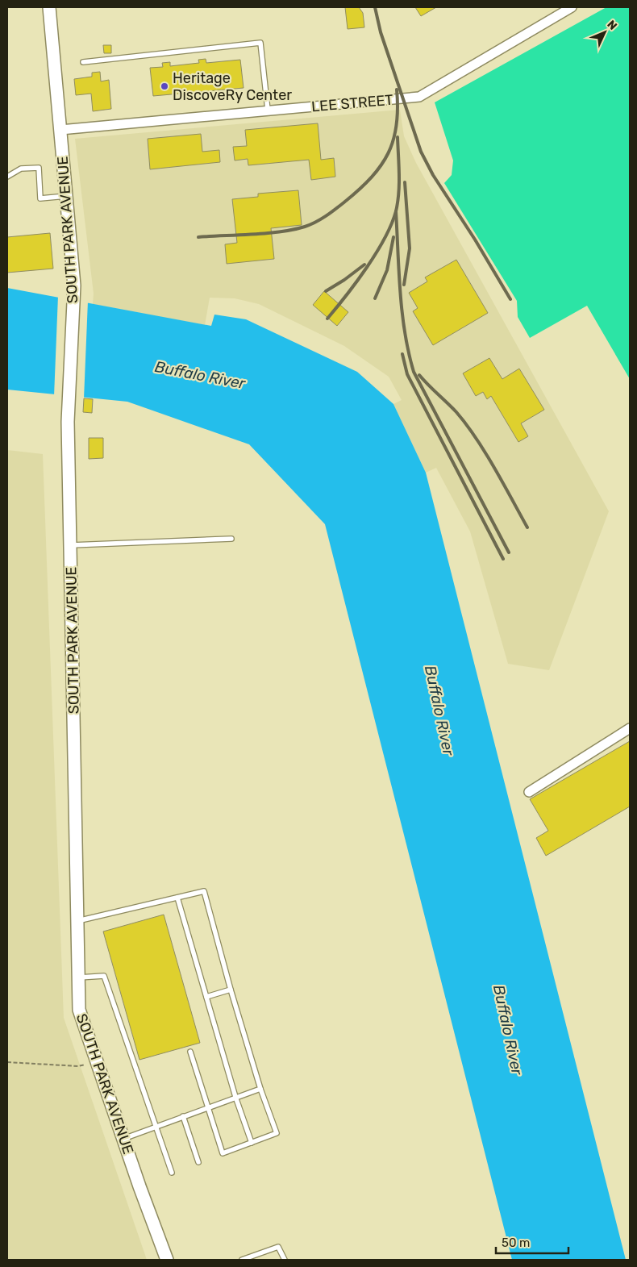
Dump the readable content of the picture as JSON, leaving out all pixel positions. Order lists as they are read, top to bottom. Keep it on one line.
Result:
{"streets":{"street":["LEE STREET","SOUTH PARK AVENUE"]},"crossings":[["LEE STREET","SOUTH PARK AVENUE"]],"water":["Buffalo River"],"places":["Heritage DiscoveRy Center"],"scale_bar":"50 m","north":"top right"}
